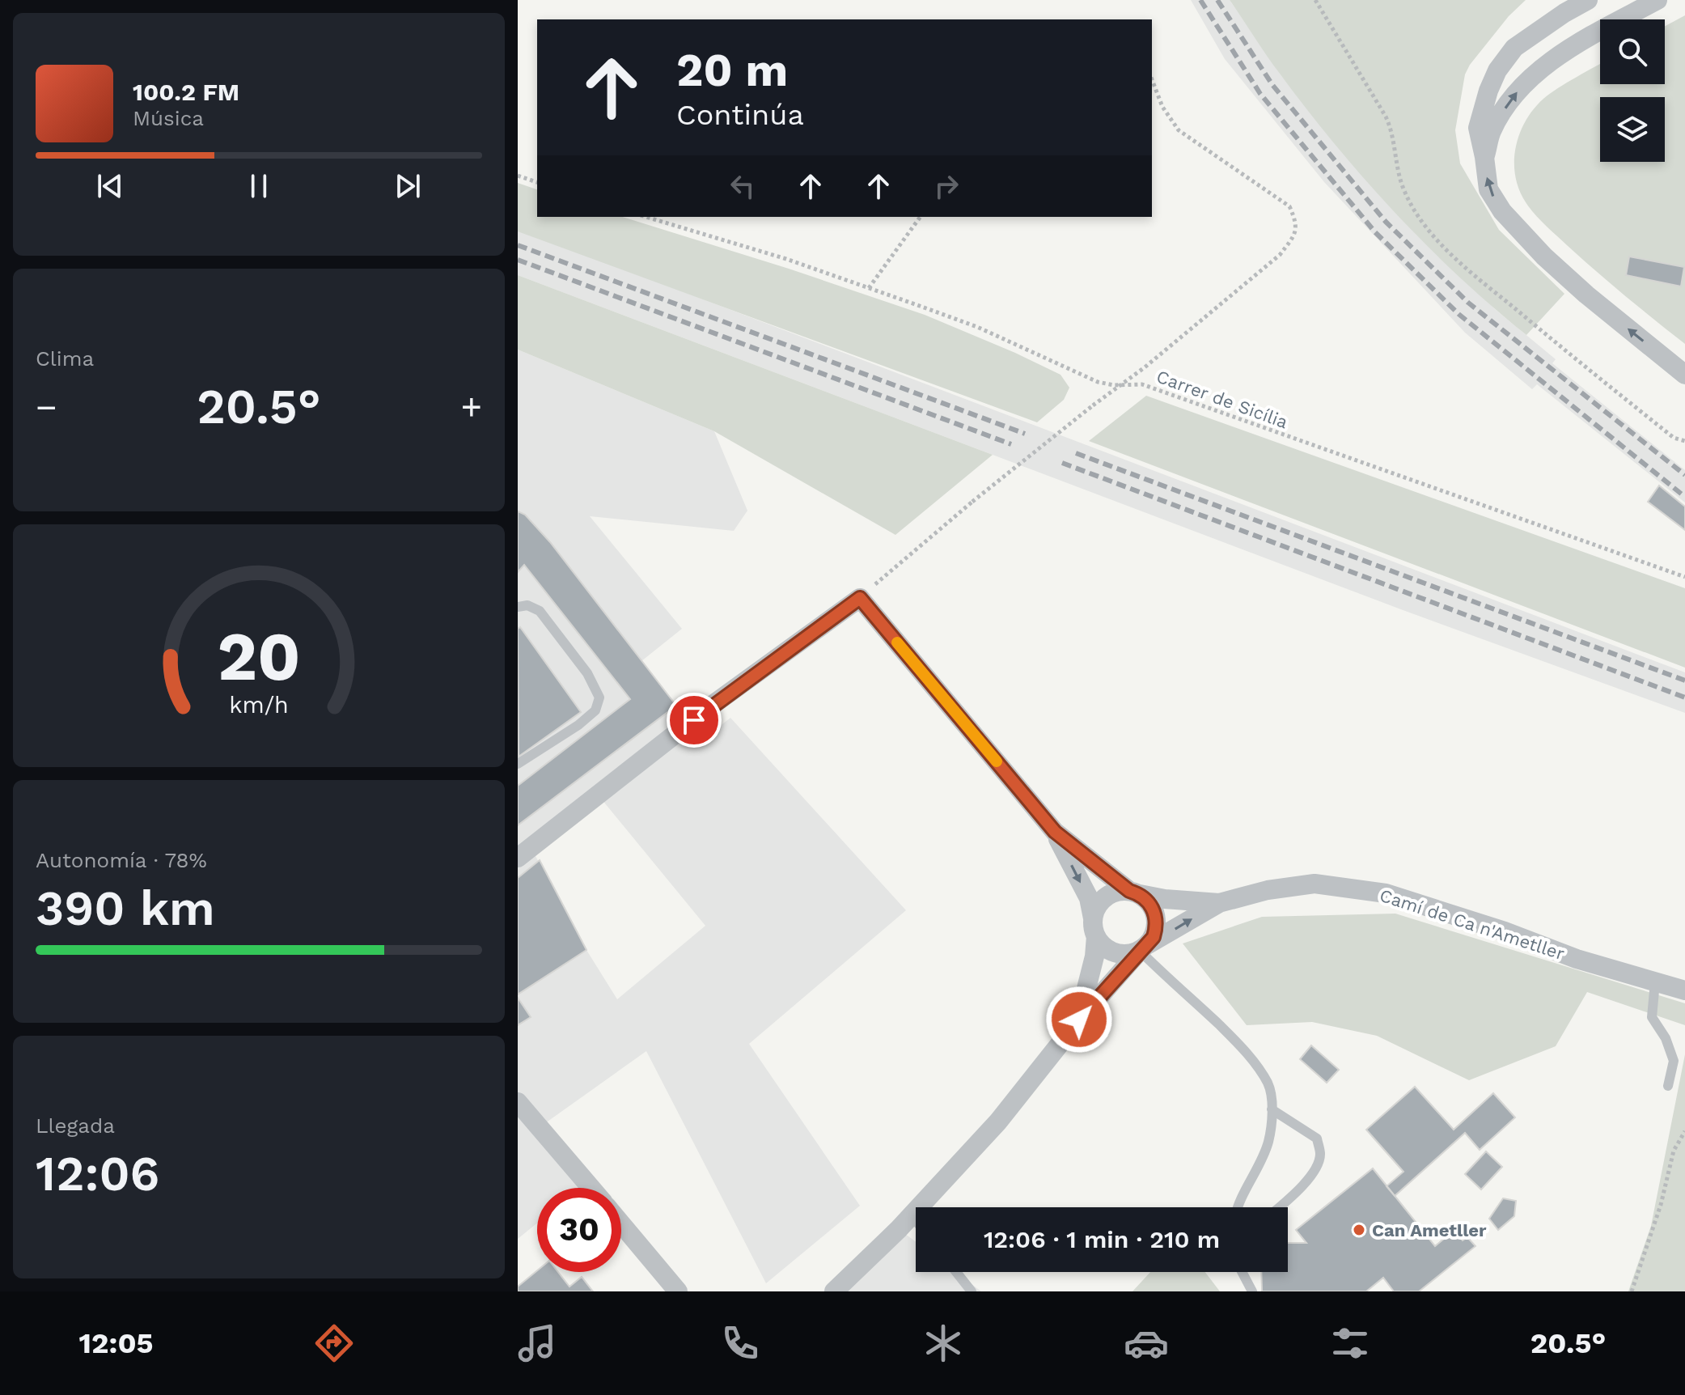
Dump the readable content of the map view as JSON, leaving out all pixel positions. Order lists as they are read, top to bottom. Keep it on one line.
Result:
{"streets":{"street":["Camí de Ca n'Ametller"],"path":["Carrer de Sicília"]},"places":["Can Ametller"],"page":{"turn":["20 m","Continúa"],"song":["100.2 FM","Música"],"tile":["Clima",["Autonomía · 78%","390 km"],["Llegada","12:06"]],"heat":["−","20.5°","+"],"limit":"30","trip":"12:06 · 1 min · 210 m","tabs":["12:05","20.5°"],"gauge":["20","km/h"]}}
